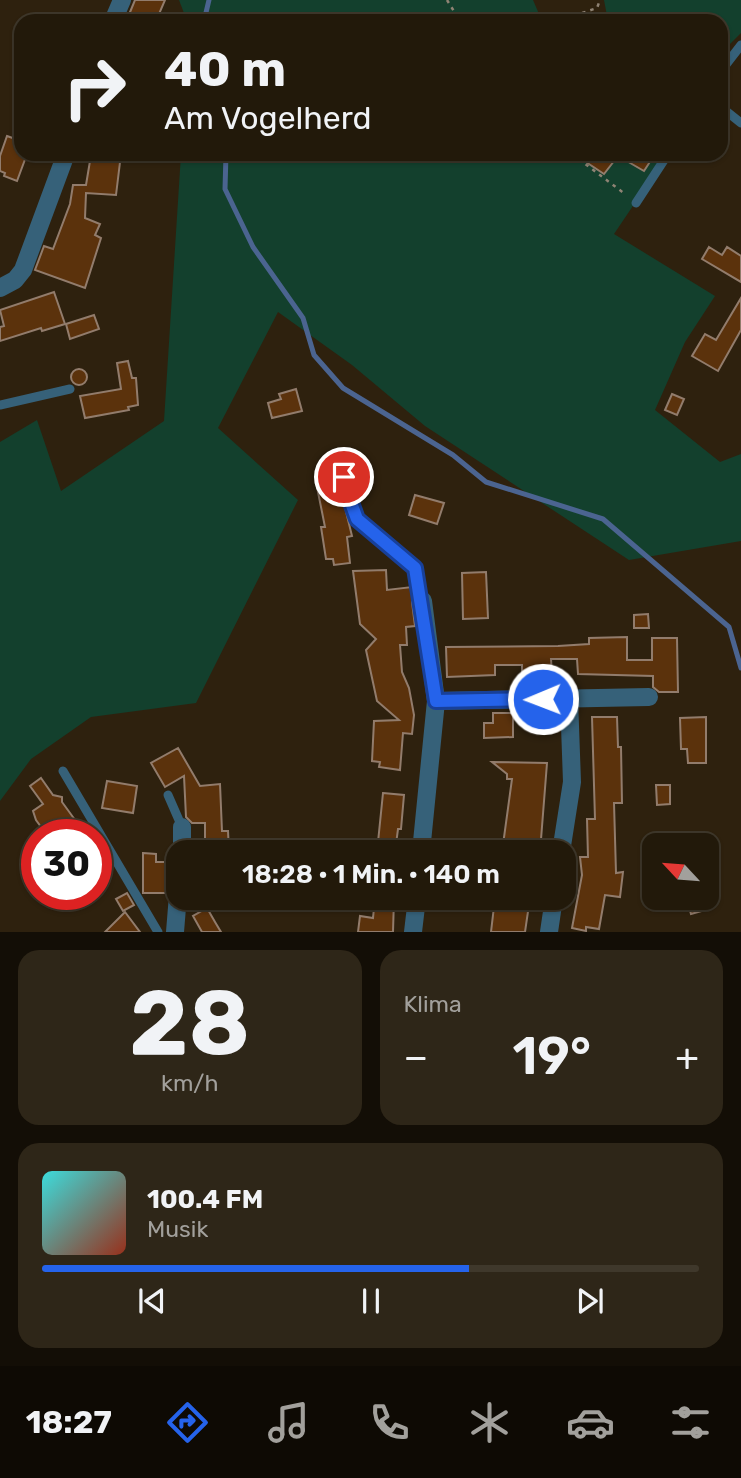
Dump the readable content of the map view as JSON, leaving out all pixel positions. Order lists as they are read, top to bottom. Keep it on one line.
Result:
{"north":"top left","page":{"turn":["40 m","Am Vogelherd"],"limit":"30","trip":"18:28 · 1 Min. · 140 m","tile":[["28","km/h"],"Klima"],"heat":["−","19°","+"],"song":["100.4 FM","Musik"],"tabs":"18:27"}}
